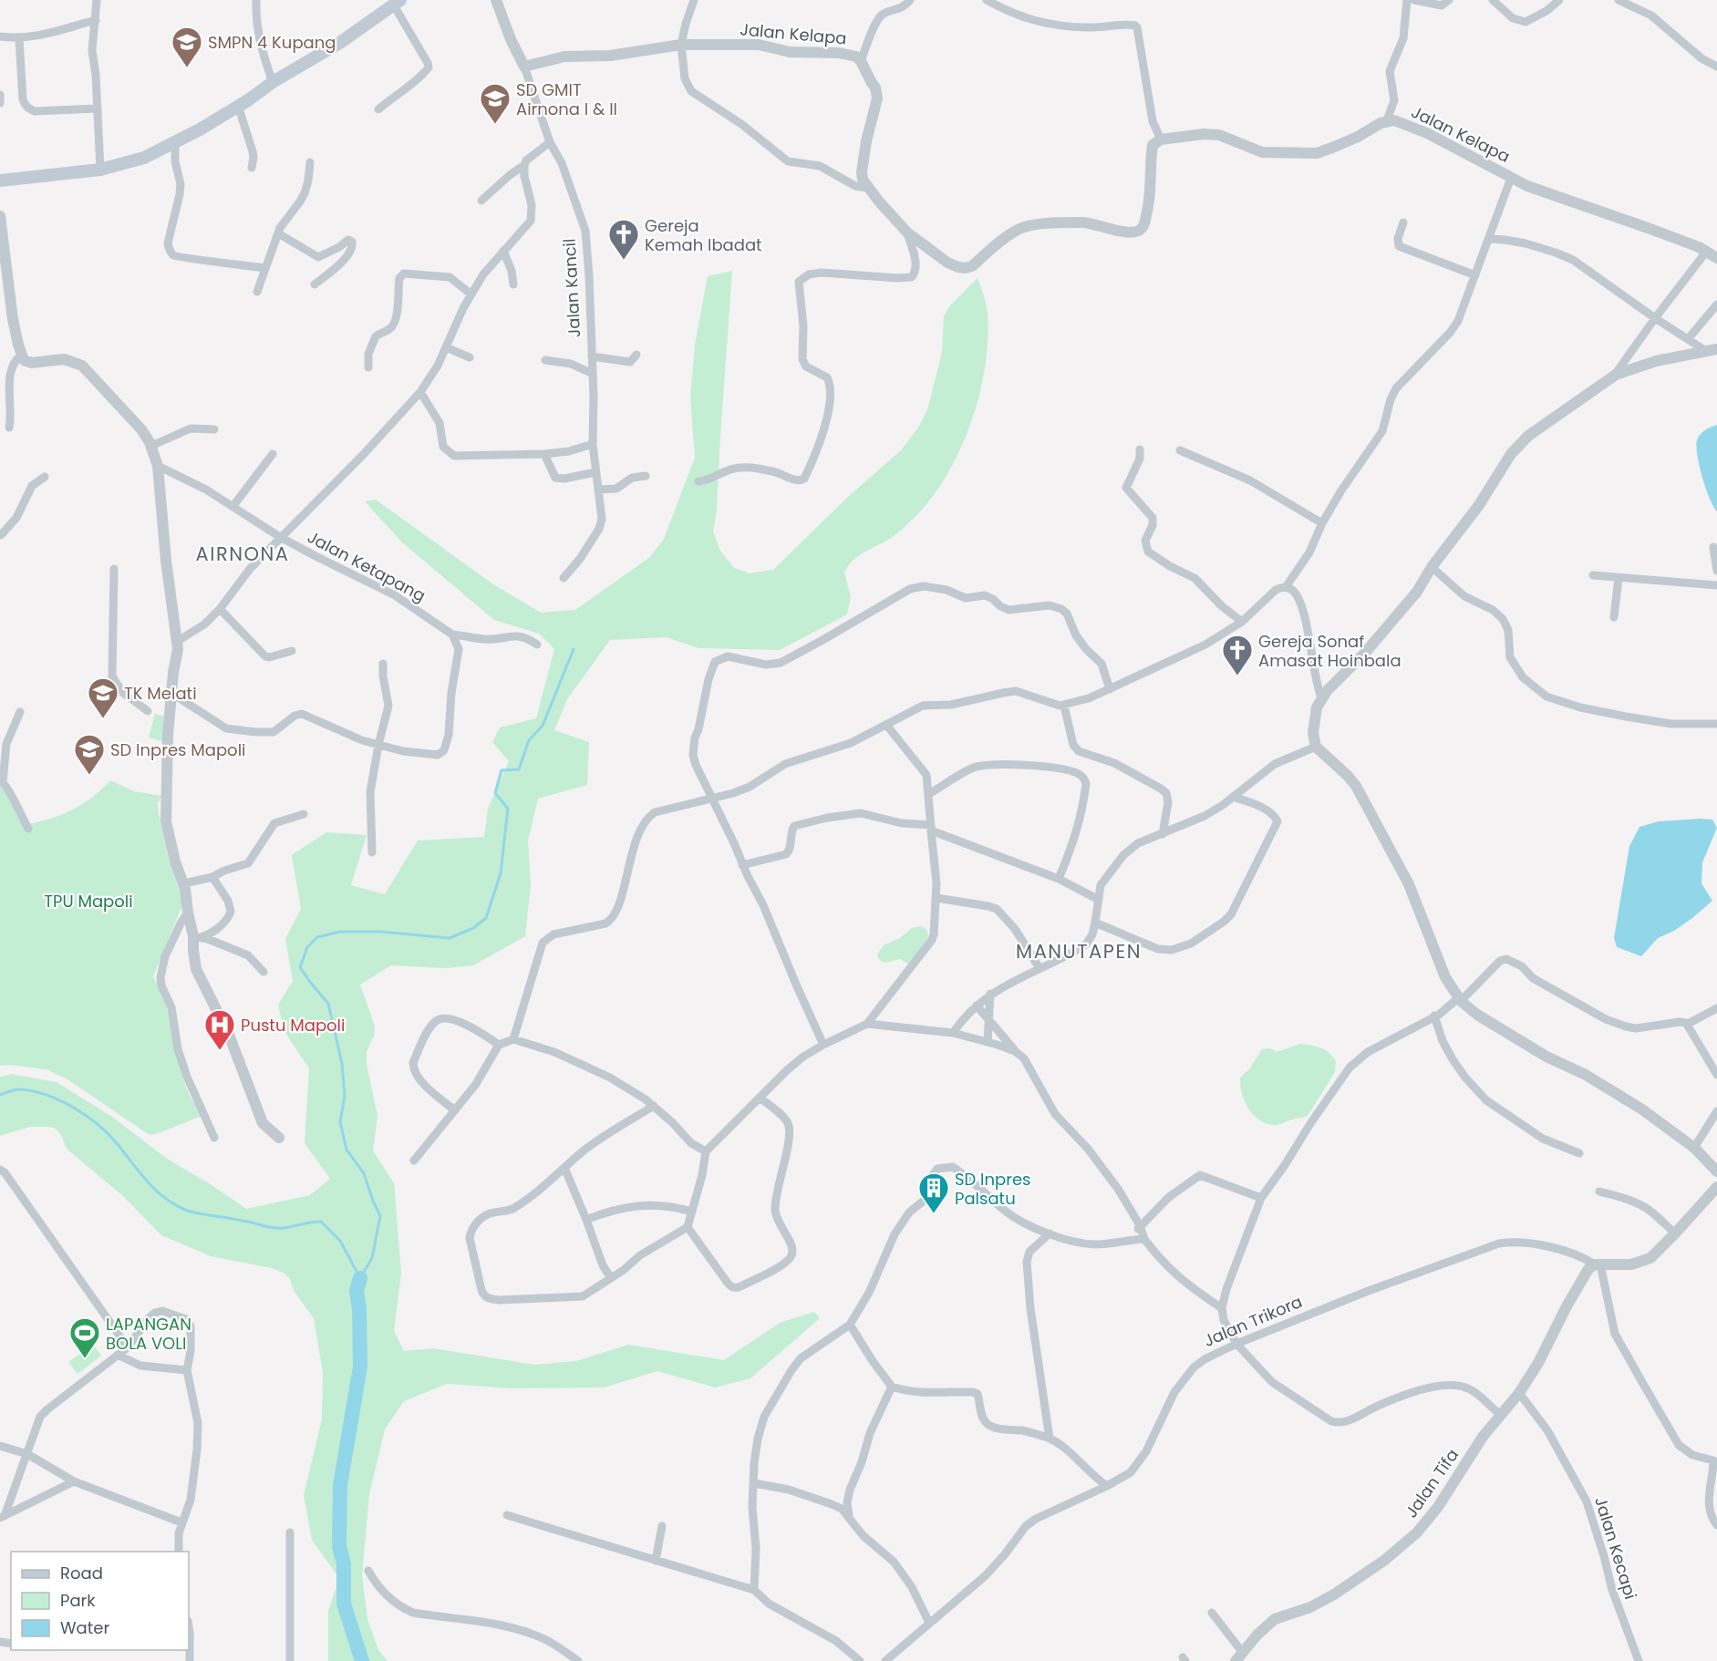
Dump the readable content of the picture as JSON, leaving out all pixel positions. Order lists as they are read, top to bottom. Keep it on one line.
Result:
{"streets":{"street":["Jalan Kelapa","Jalan Kancil","Jalan Ketapang","Jalan Trikora","Jalan Tifa","Jalan Kecapi"]},"crossings":[["Jalan Kelapa","Jalan Kancil"],["Jalan Trikora","Jalan Tifa"],["Jalan Tifa","Jalan Kecapi"]],"districts":["AIRNONA","MANUTAPEN"],"parks":["TPU Mapoli"],"places":{"school or university":["SMPN 4 Kupang","SD GMIT Airnona I & II","TK Melati","SD Inpres Mapoli"],"church":["Gereja Kemah Ibadat","Gereja Sonaf Amasat Hoinbala"],"hospital":["Pustu Mapoli"],"building":["SD Inpres Palsatu"],"sports":["LAPANGAN BOLA VOLI"]},"legend":["Road","Park","Water"]}
